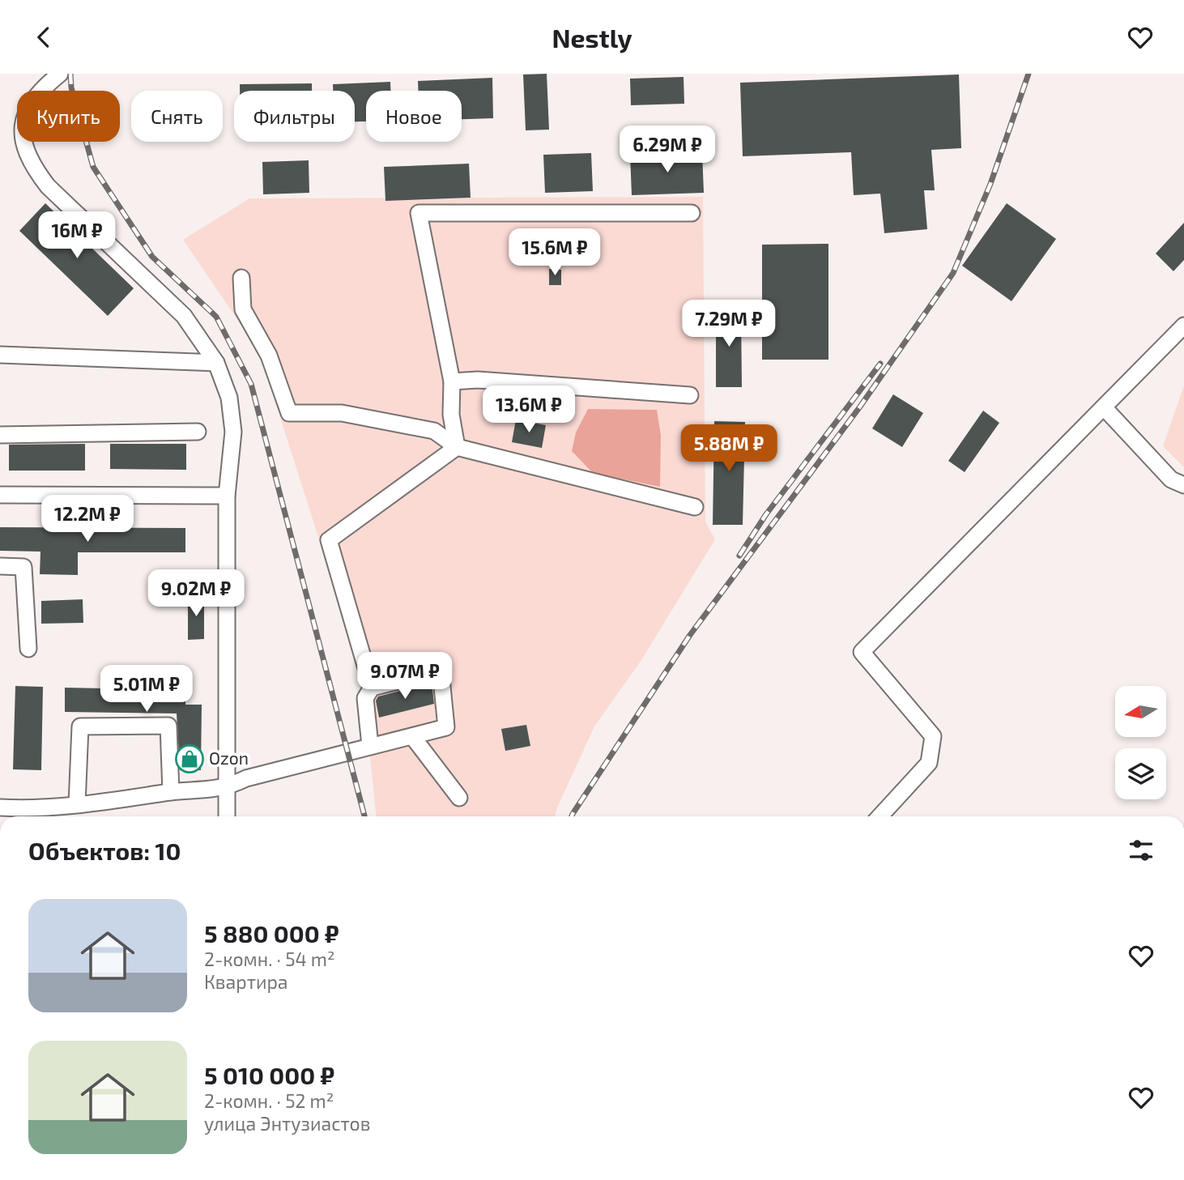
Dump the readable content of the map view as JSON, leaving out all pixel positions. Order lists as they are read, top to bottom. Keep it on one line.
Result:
{"places":{"shop":["Ozon"]},"north":"left","page":{"header":"Nestly","chip":["Купить","Снять","Фильтры","Новое"],"price":["6.29M ₽","16M ₽","15.6M ₽","7.29M ₽","13.6M ₽","5.88M ₽","12.2M ₽","9.02M ₽","9.07M ₽","5.01M ₽"],"heading":"Объектов: 10","list":[{"name":"5 880 000 ₽","note":"2-комн. · 54 m² · Квартира"},{"name":"5 010 000 ₽","note":"2-комн. · 52 m² · улица Энтузиастов"}]}}
